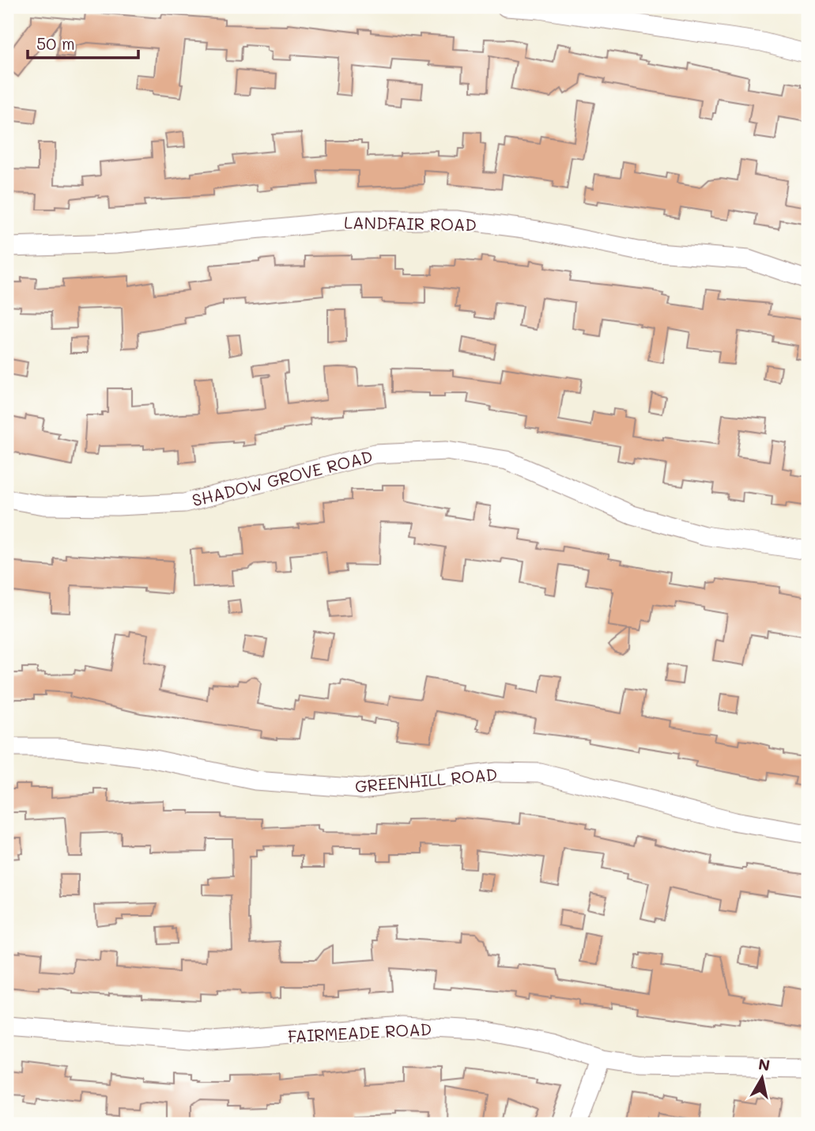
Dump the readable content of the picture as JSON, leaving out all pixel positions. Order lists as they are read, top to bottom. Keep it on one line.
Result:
{"streets":{"street":["LANDFAIR ROAD","SHADOW GROVE ROAD","GREENHILL ROAD","FAIRMEADE ROAD"]},"scale_bar":"50 m","north":"top"}
